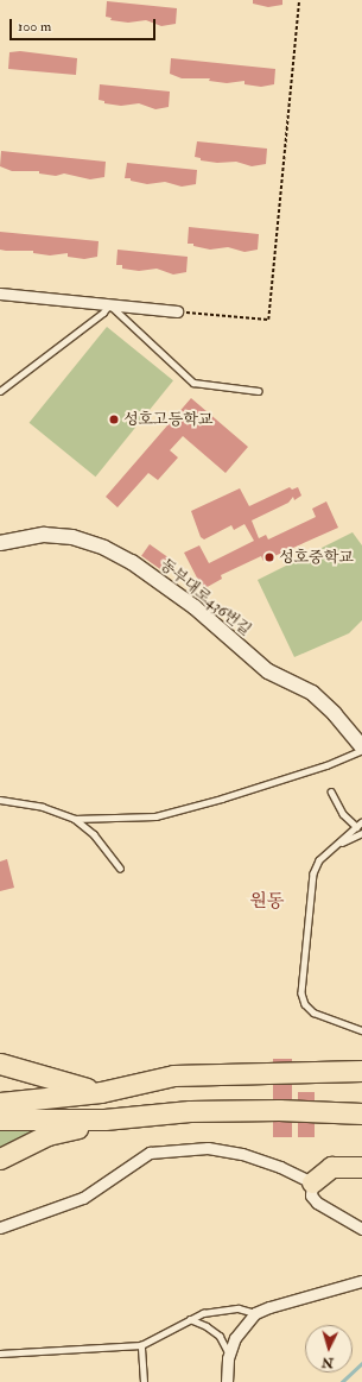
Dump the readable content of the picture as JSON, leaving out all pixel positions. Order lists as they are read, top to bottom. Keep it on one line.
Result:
{"streets":{"street":["동부대로436번길"]},"districts":["원동"],"places":["성호고등학교","성호중학교"],"scale_bar":"100 m","north":"bottom"}
